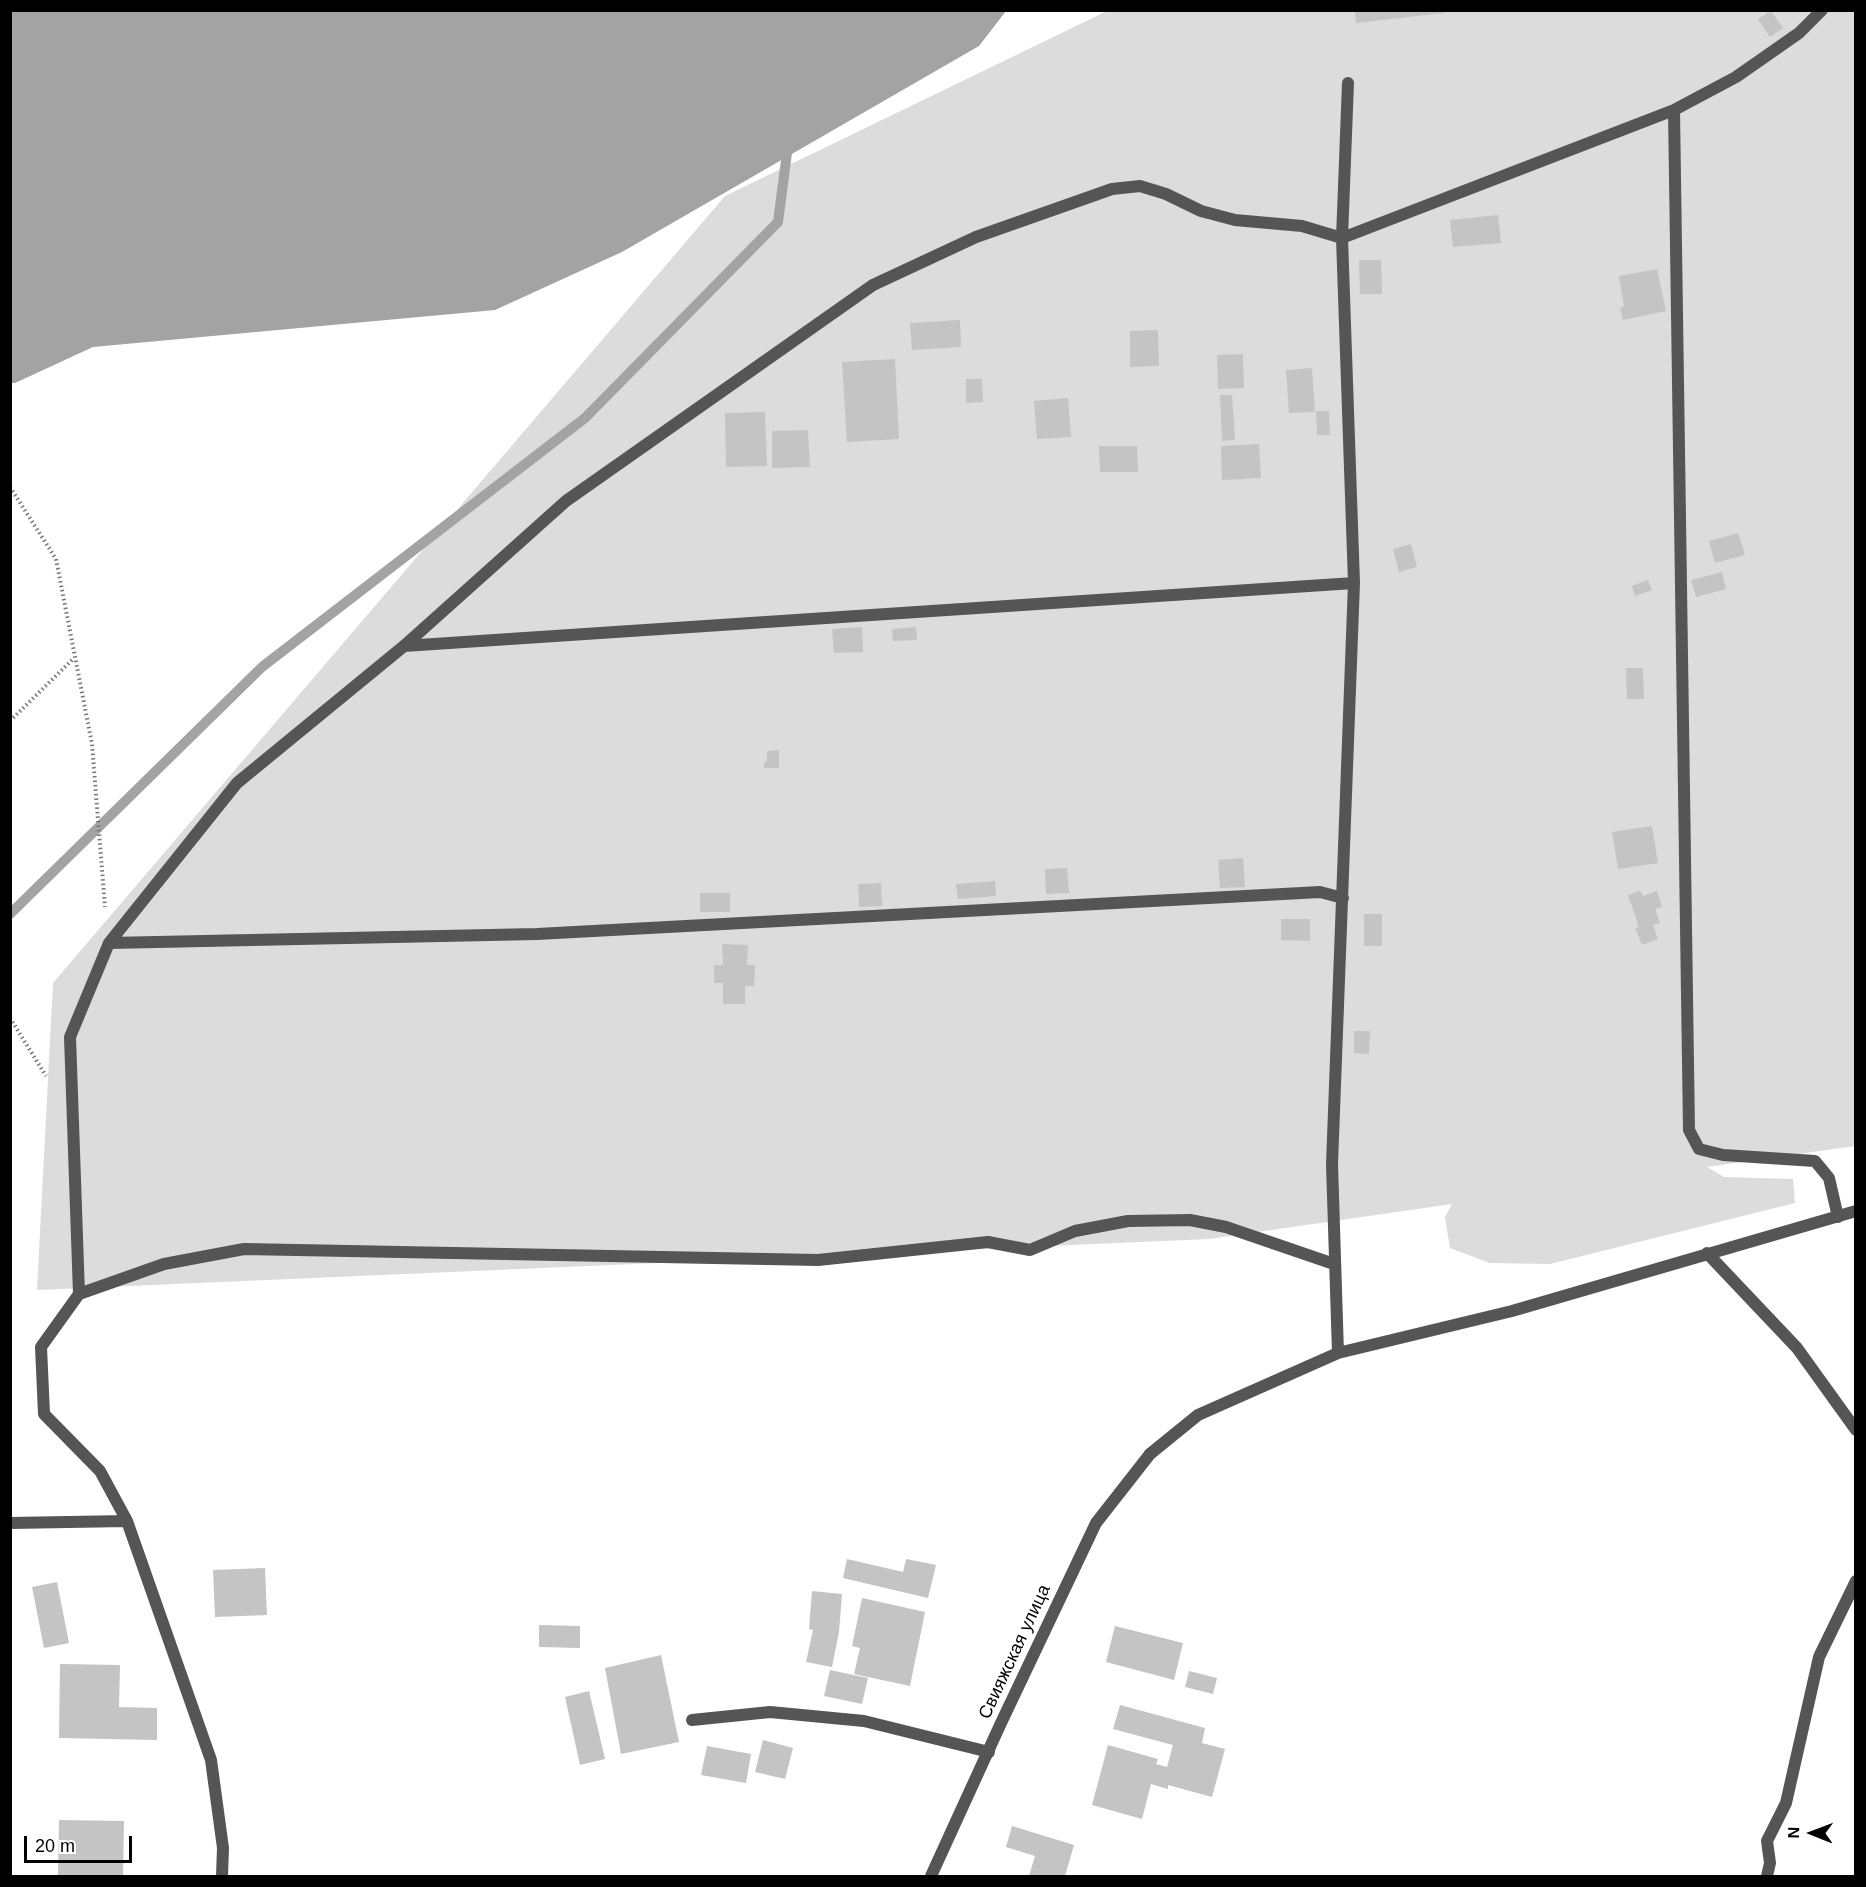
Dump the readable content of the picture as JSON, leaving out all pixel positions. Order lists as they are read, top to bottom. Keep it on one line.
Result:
{"streets":{"street":["Свияжская улица"]},"scale_bar":"20 m","north":"left"}
